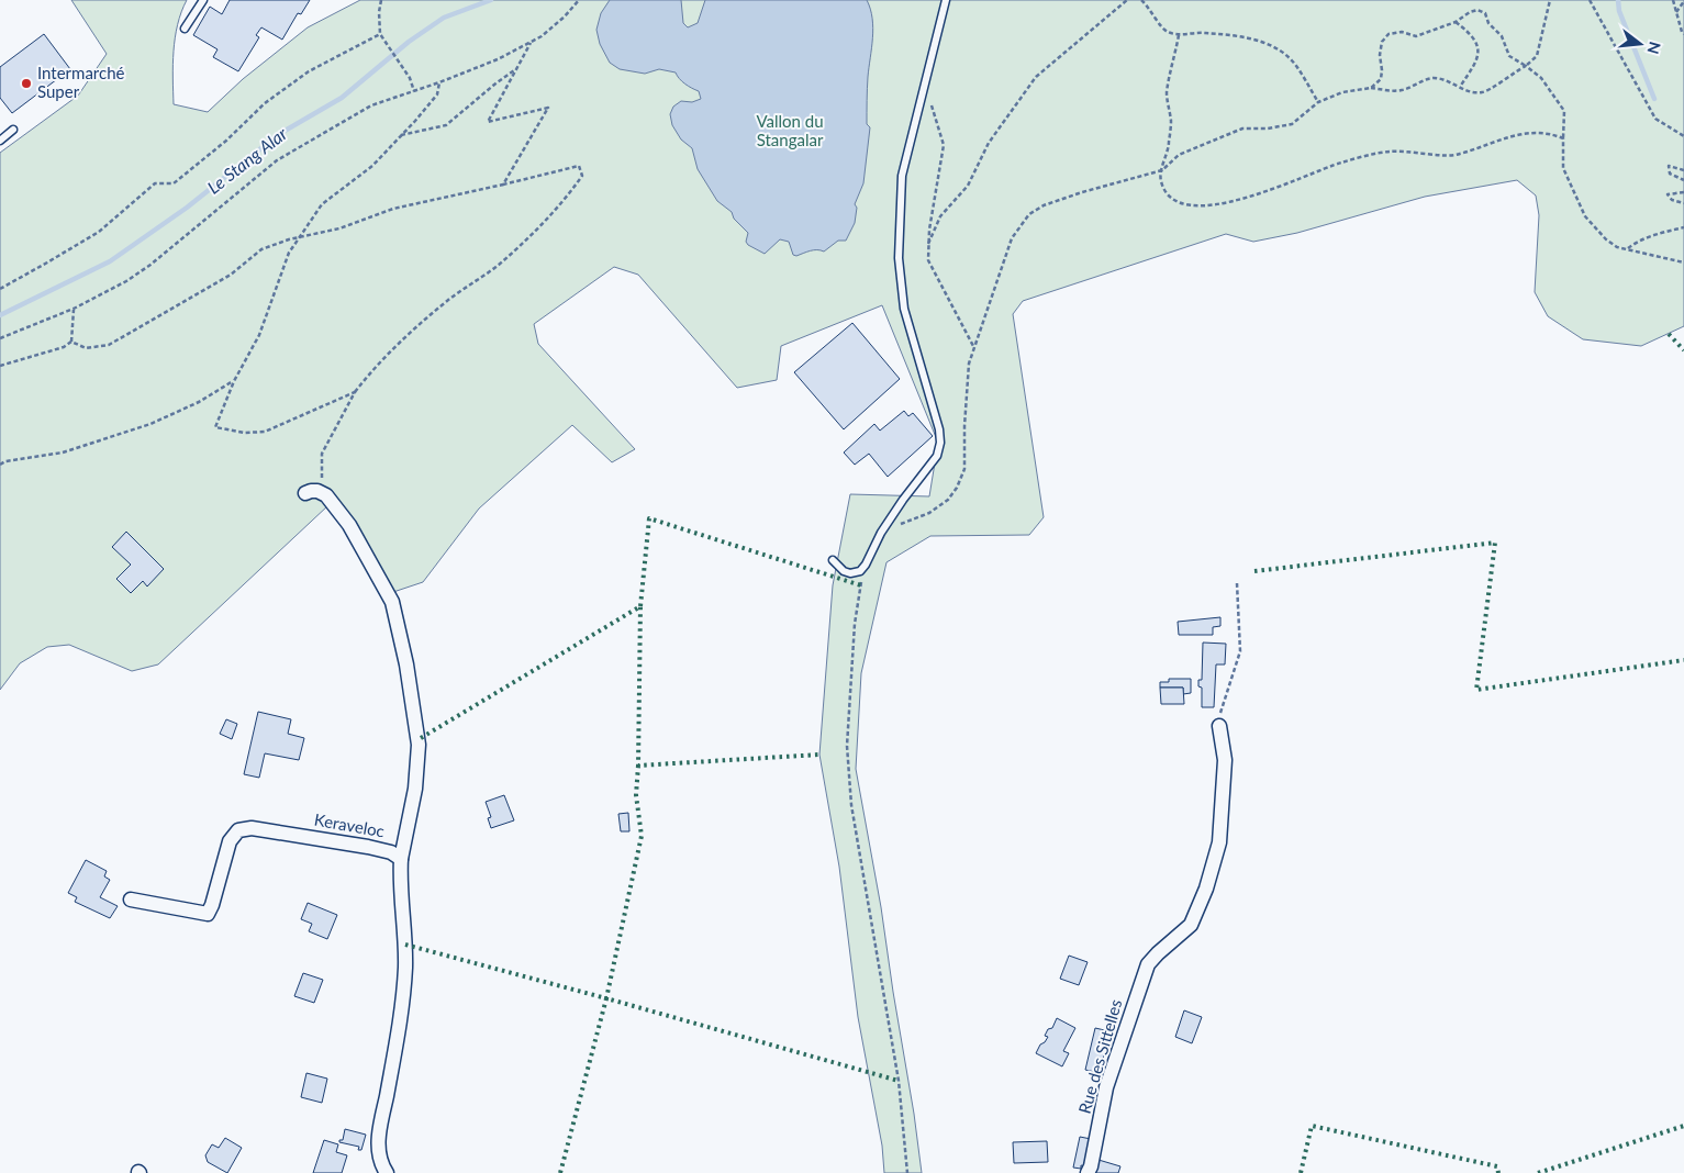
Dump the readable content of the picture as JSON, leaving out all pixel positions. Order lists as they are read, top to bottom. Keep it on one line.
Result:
{"streets":{"street":["Keraveloc","Rue des Sittelles"]},"water":["Le Stang Alar"],"parks":["Vallon du Stangalar"],"places":["Intermarché Super"],"north":"right"}
